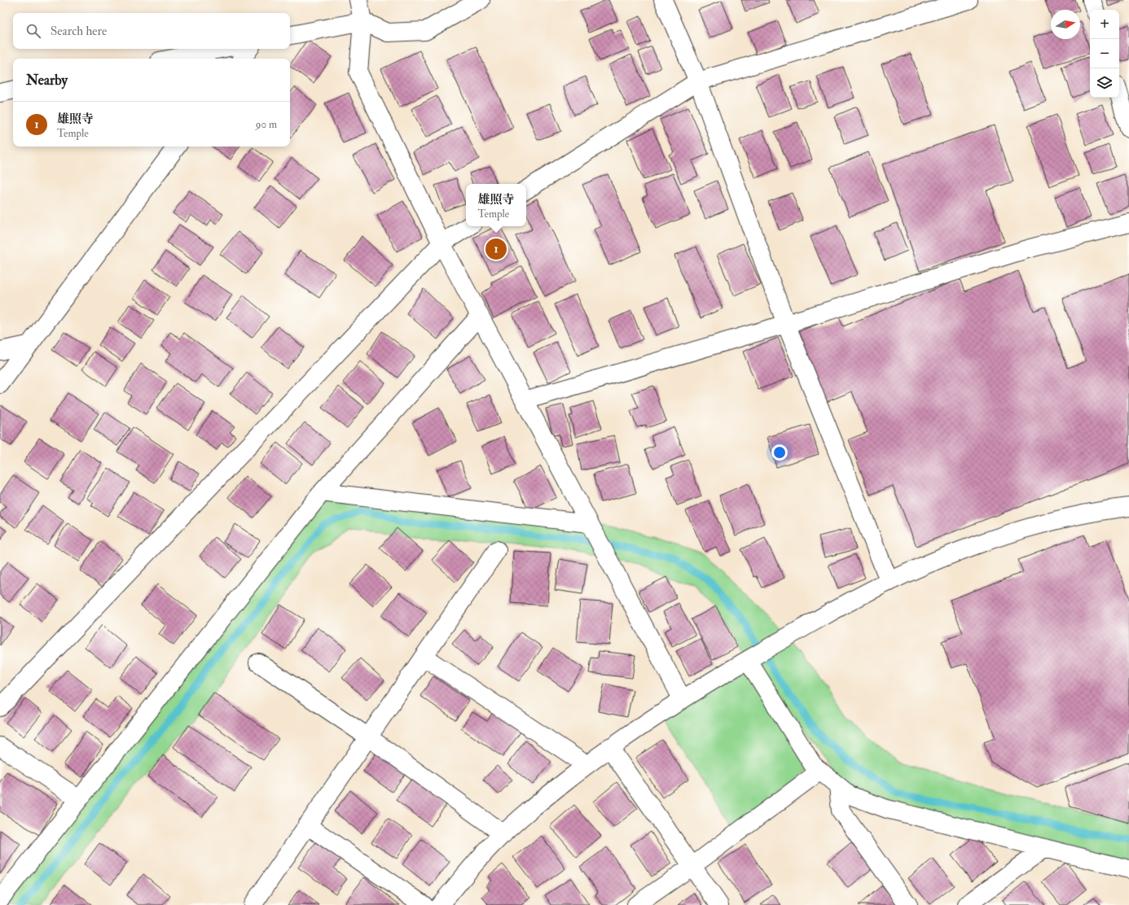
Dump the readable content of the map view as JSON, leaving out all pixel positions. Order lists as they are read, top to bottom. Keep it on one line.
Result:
{"north":"right","page":{"map_buttons":["+","−"],"search":"Search here","heading":"Nearby","list":[{"mark":"1","name":"雄照寺","note":"Temple","value":"90 m"}],"popup":["雄照寺","Temple"],"pins":"1"}}
